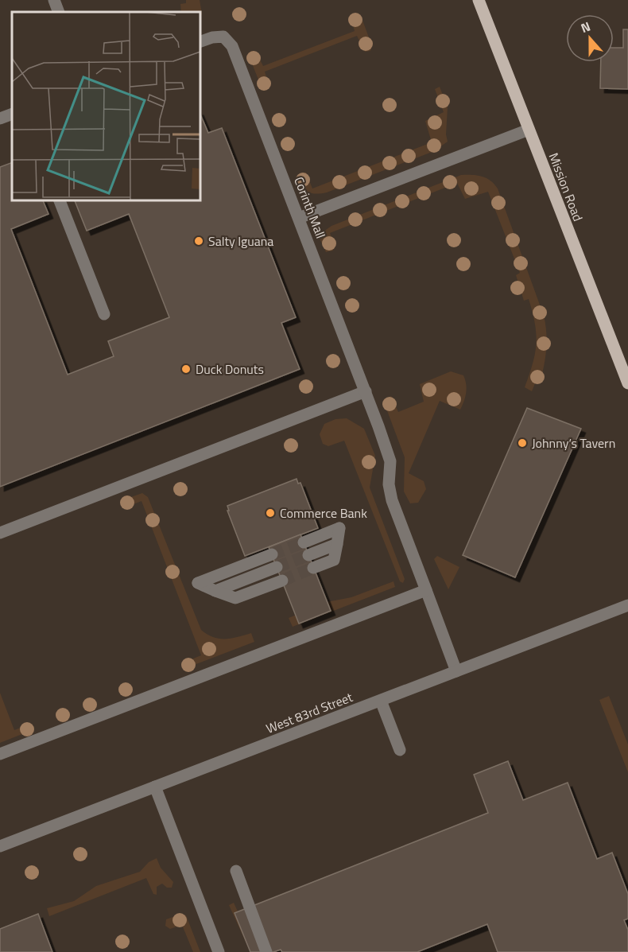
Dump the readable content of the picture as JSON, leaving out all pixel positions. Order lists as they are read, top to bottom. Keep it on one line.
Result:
{"streets":{"main road":["Mission Road"],"street":["Corinth Mall","West 83rd Street"]},"crossings":[["Corinth Mall","West 83rd Street"]],"places":["Salty Iguana","Duck Donuts","Johnny’s Tavern","Commerce Bank"],"north":"top"}
